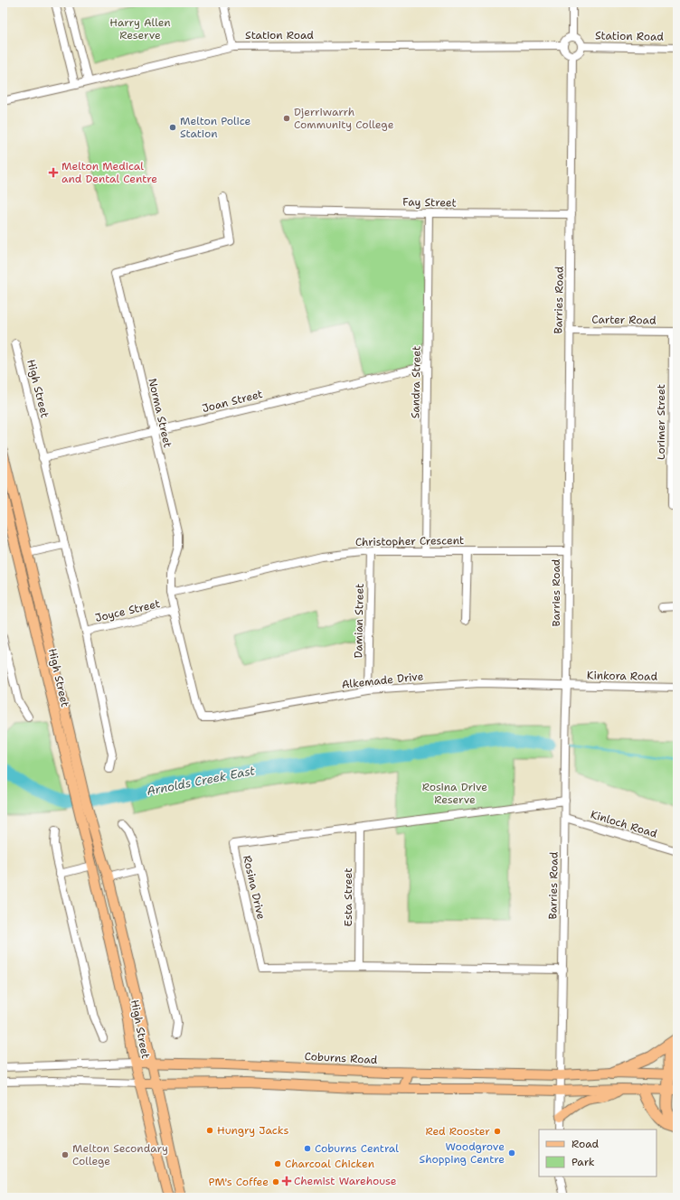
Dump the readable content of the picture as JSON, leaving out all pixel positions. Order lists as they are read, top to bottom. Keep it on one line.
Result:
{"streets":{"main road":["High Street","Coburns Road"],"street":["Station Road","Fay Street","Barries Road","Carter Road","Sandra Street","Joan Street","Norma Street","Lorimer Street","Christopher Crescent","Joyce Street","Damian Street","Kinkora Road","Alkemade Drive","Kinloch Road","Rosina Drive","Esta Street"]},"crossings":[["Station Road","Barries Road"],["Fay Street","Barries Road"],["Fay Street","Sandra Street"],["Barries Road","Carter Road"],["Barries Road","Christopher Crescent"],["Barries Road","Kinkora Road"],["Barries Road","Alkemade Drive"],["Barries Road","Kinloch Road"],["Barries Road","Rosina Drive"],["Barries Road","Coburns Road"],["Carter Road","Lorimer Street"],["Sandra Street","Joan Street"],["Sandra Street","Christopher Crescent"],["High Street","Joan Street"],["High Street","Joyce Street"],["High Street","Coburns Road"],["Joan Street","Norma Street"],["Norma Street","Christopher Crescent"],["Norma Street","Joyce Street"],["Norma Street","Alkemade Drive"],["Christopher Crescent","Damian Street"],["Damian Street","Alkemade Drive"],["Kinkora Road","Alkemade Drive"],["Rosina Drive","Esta Street"]],"water":["Arnolds Creek East"],"parks":["Harry Allen Reserve","Rosina Drive Reserve"],"places":{"other":["Djerriwarrh Community College","Melton Police Station","Hungry Jacks","Red Rooster","Coburns Central","Woodgrove Shopping Centre","Melton Secondary College","Charcoal Chicken","PM's Coffee"],"health":["Melton Medical and Dental Centre","Chemist Warehouse"]},"legend":["Road","Park"]}
